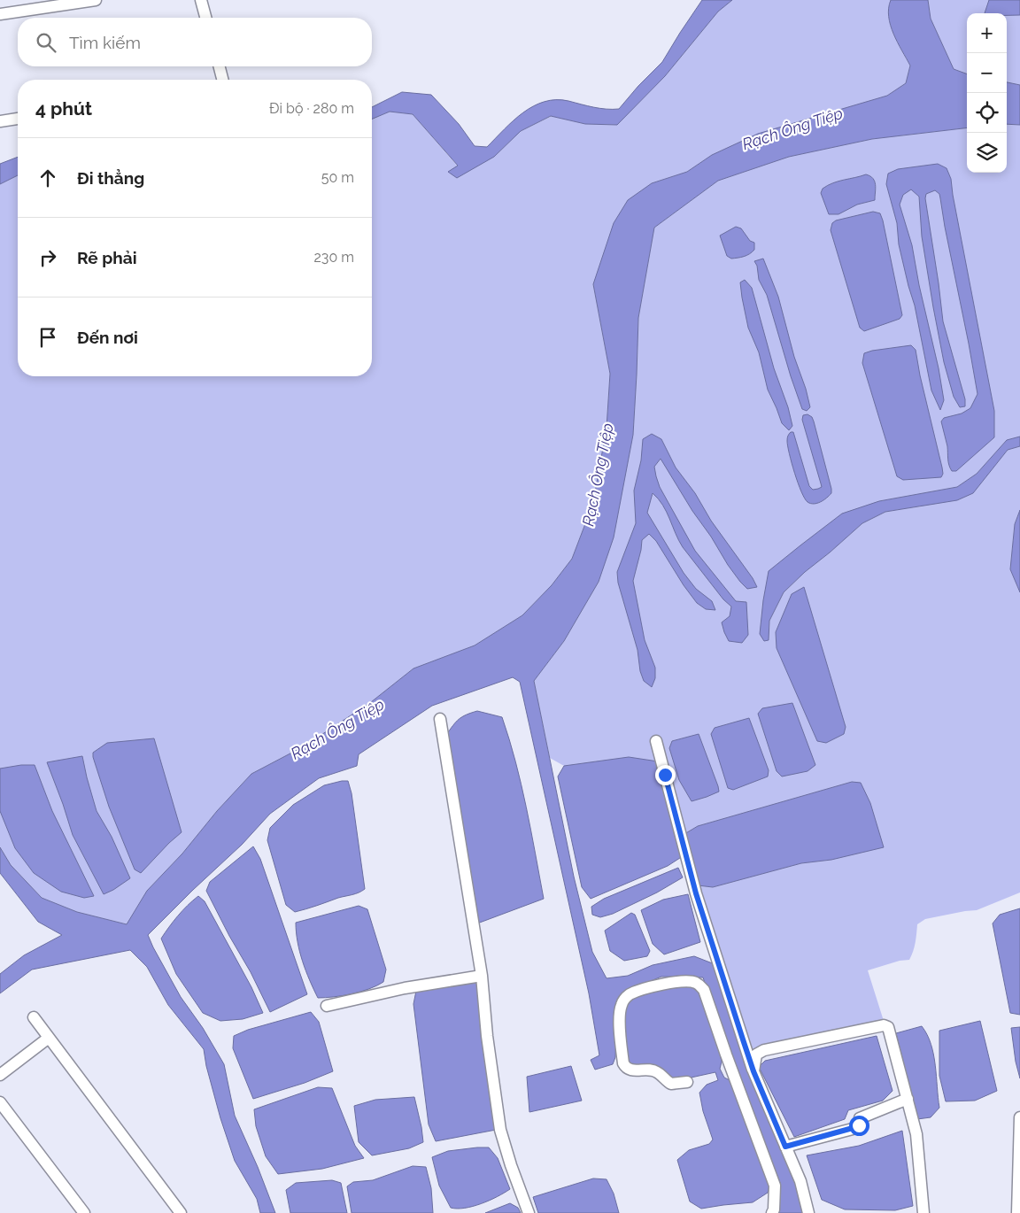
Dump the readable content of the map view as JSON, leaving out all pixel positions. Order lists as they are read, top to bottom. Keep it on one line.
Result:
{"water":["Rạch Ông Tiệp"],"page":{"map_buttons":["+","−"],"search":"Tìm kiếm","heading":["4 phút","Đi bộ · 280 m"],"list":[["Đi thẳng","50 m"],["Rẽ phải","230 m"],"Đến nơi"]}}
